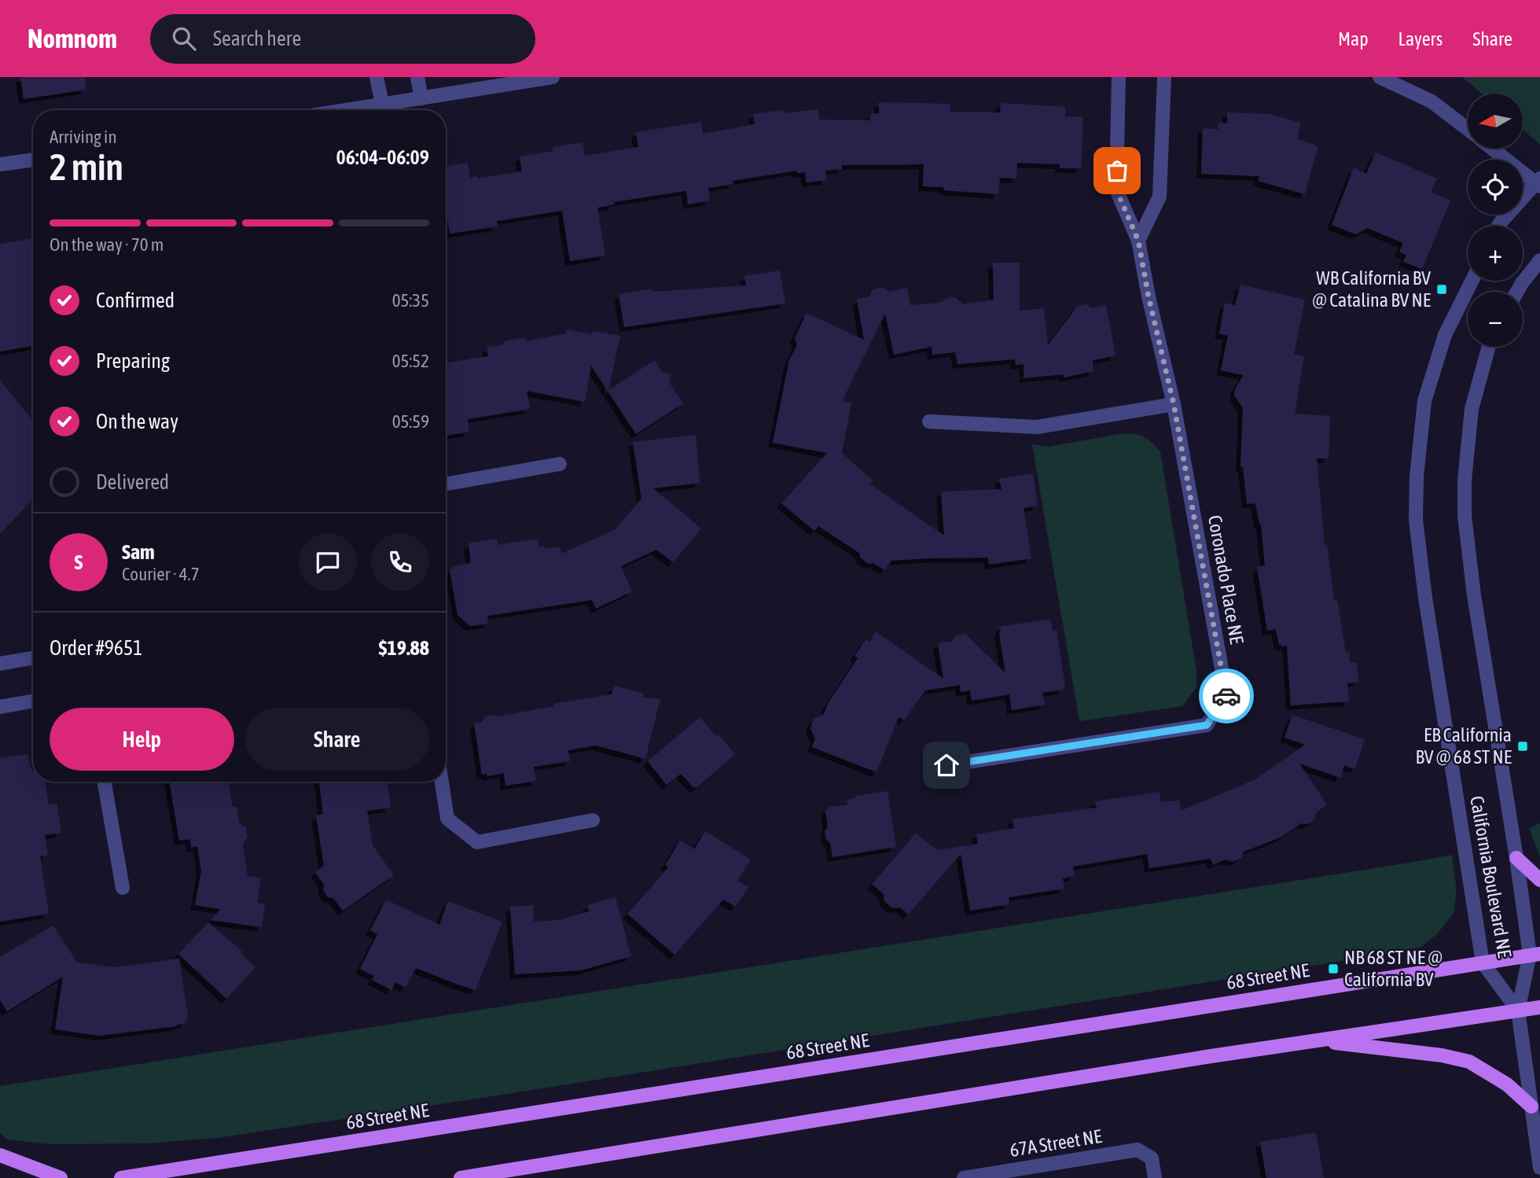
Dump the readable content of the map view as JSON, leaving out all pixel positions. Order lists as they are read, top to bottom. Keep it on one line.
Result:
{"streets":{"main road":["68 Street NE"],"street":["Coronado Place NE","California Boulevard NE","67A Street NE"]},"crossings":[["California Boulevard NE","68 Street NE"]],"places":{"transit":["WB California BV @ Catalina BV NE","EB California BV @ 68 ST NE","NB 68 ST NE @ California BV"]},"north":"left","page":{"header":"Nomnom","search":"Search here","nav":["Map","Layers","Share"],"map_buttons":["+","−"],"heading":["2 min","Arriving in","06:04–06:09"],"panel":["Sam","Courier · 4.7","Order #9651","$19.88"],"bar":"On the way · 70 m","list":[["Confirmed","05:35"],["Preparing","05:52"],["On the way","05:59"],"Delivered"],"round":"S","buttons":["Help","Share"]}}
